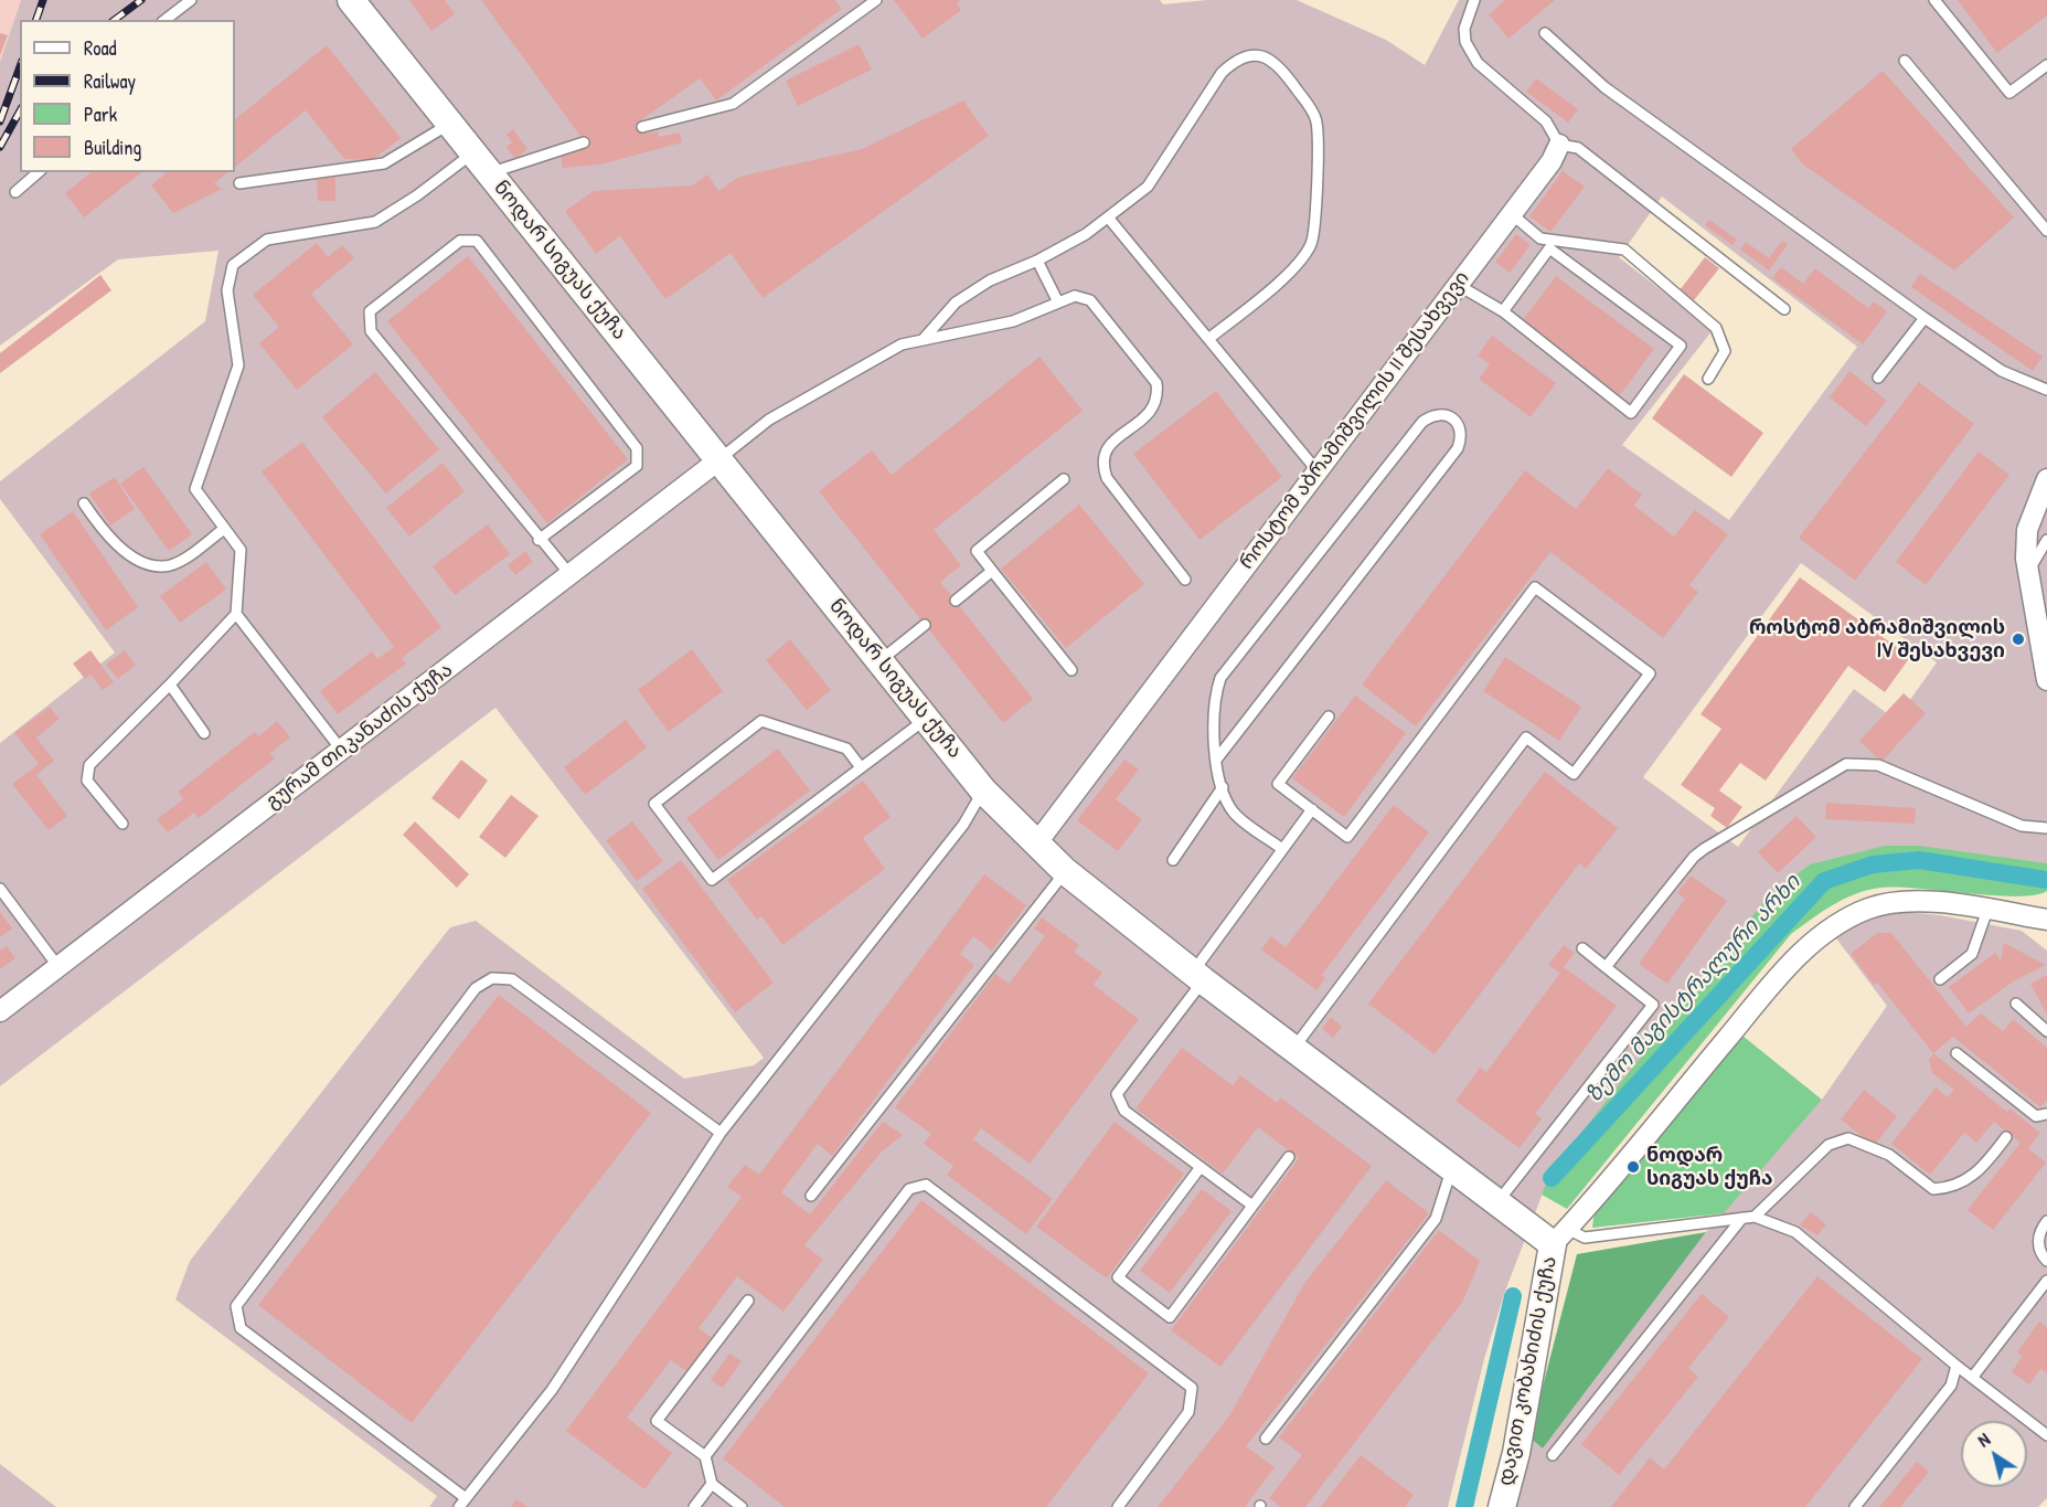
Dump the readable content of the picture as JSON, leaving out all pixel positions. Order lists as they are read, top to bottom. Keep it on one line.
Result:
{"streets":{"street":["ნოდარ სიგუას ქუჩა","როსტომ აბრამიშვილის II შესახვევი","გურამ თიკანაძის ქუჩა","დავით კობახიძის ქუჩა"]},"crossings":[["ნოდარ სიგუას ქუჩა","როსტომ აბრამიშვილის II შესახვევი"],["ნოდარ სიგუას ქუჩა","გურამ თიკანაძის ქუჩა"],["ნოდარ სიგუას ქუჩა","დავით კობახიძის ქუჩა"]],"water":["ზემო მაგისტრალური არხი"],"places":["როსტომ აბრამიშვილის IV შესახვევი","ნოდარ სიგუას ქუჩა"],"legend":["Road","Railway","Park","Building"],"north":"top left"}
